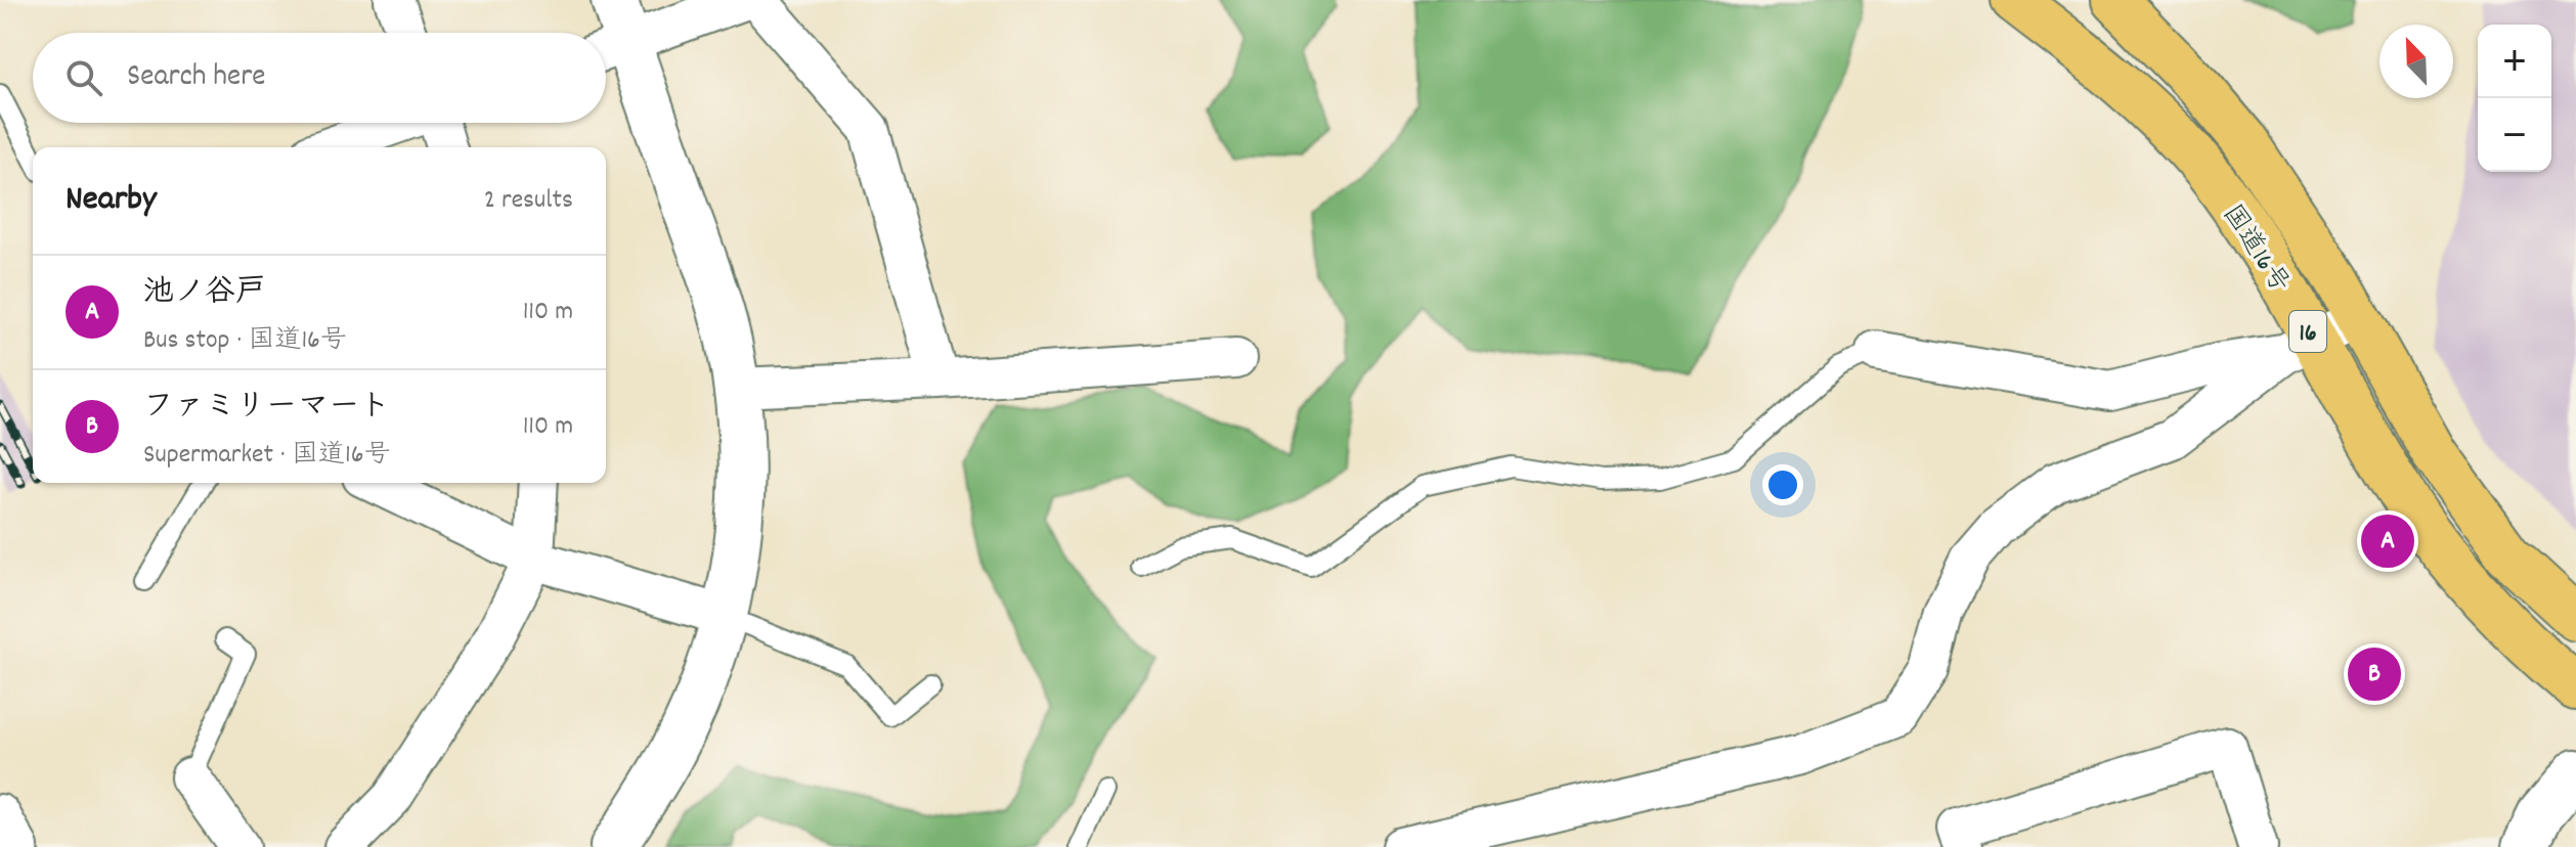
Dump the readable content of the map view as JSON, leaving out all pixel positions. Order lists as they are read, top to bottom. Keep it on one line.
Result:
{"streets":{"highway":["国道16号","16"]},"north":"top left","page":{"map_buttons":["+","−"],"search":"Search here","heading":["Nearby","2 results"],"list":[{"mark":"A","name":"池ノ谷戸","note":"Bus stop · 国道16号","value":"110 m"},{"mark":"B","name":"ファミリーマート","note":"Supermarket · 国道16号","value":"110 m"}],"pins":["A","B"]}}
